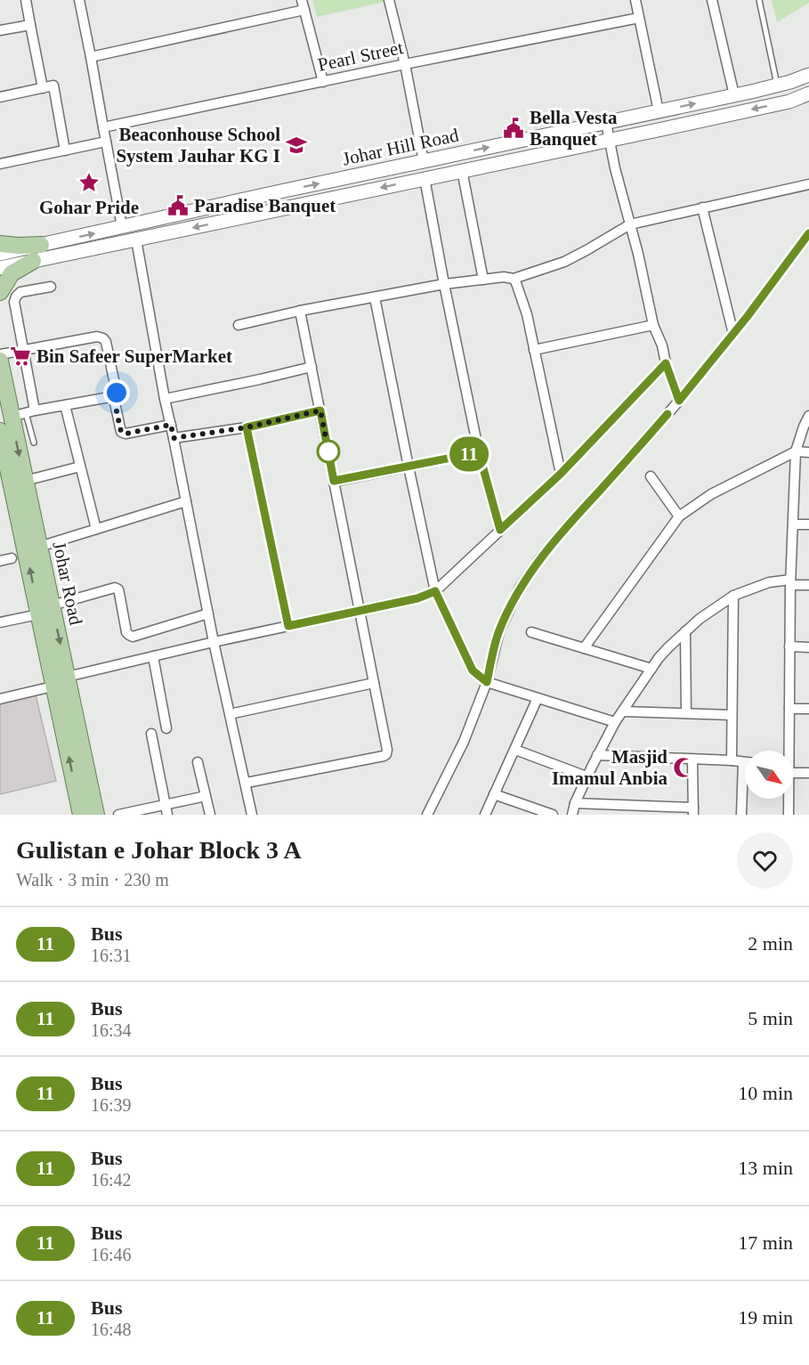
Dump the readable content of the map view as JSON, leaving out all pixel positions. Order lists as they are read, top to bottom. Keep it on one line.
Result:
{"streets":{"main road":["Johar Road"],"street":["Pearl Street","Johar Hill Road"]},"places":{"public building":["Bella Vesta Banquet","Paradise Banquet"],"school or university":["Beaconhouse School System Jauhar KG I"],"place":["Gohar Pride"],"supermarket":["Bin Safeer SuperMarket"],"mosque":["Masjid Imamul Anbia"]},"lines":["bus line 11"],"north":"bottom right","page":{"on_map":"11","heading":["Gulistan e Johar Block 3 A","Walk · 3 min · 230 m"],"list":[{"mark":"11","name":"Bus","note":"16:31","value":"2 min"},{"mark":"11","name":"Bus","note":"16:34","value":"5 min"},{"mark":"11","name":"Bus","note":"16:39","value":"10 min"},{"mark":"11","name":"Bus","note":"16:42","value":"13 min"},{"mark":"11","name":"Bus","note":"16:46","value":"17 min"},{"mark":"11","name":"Bus","note":"16:48","value":"19 min"}]}}
